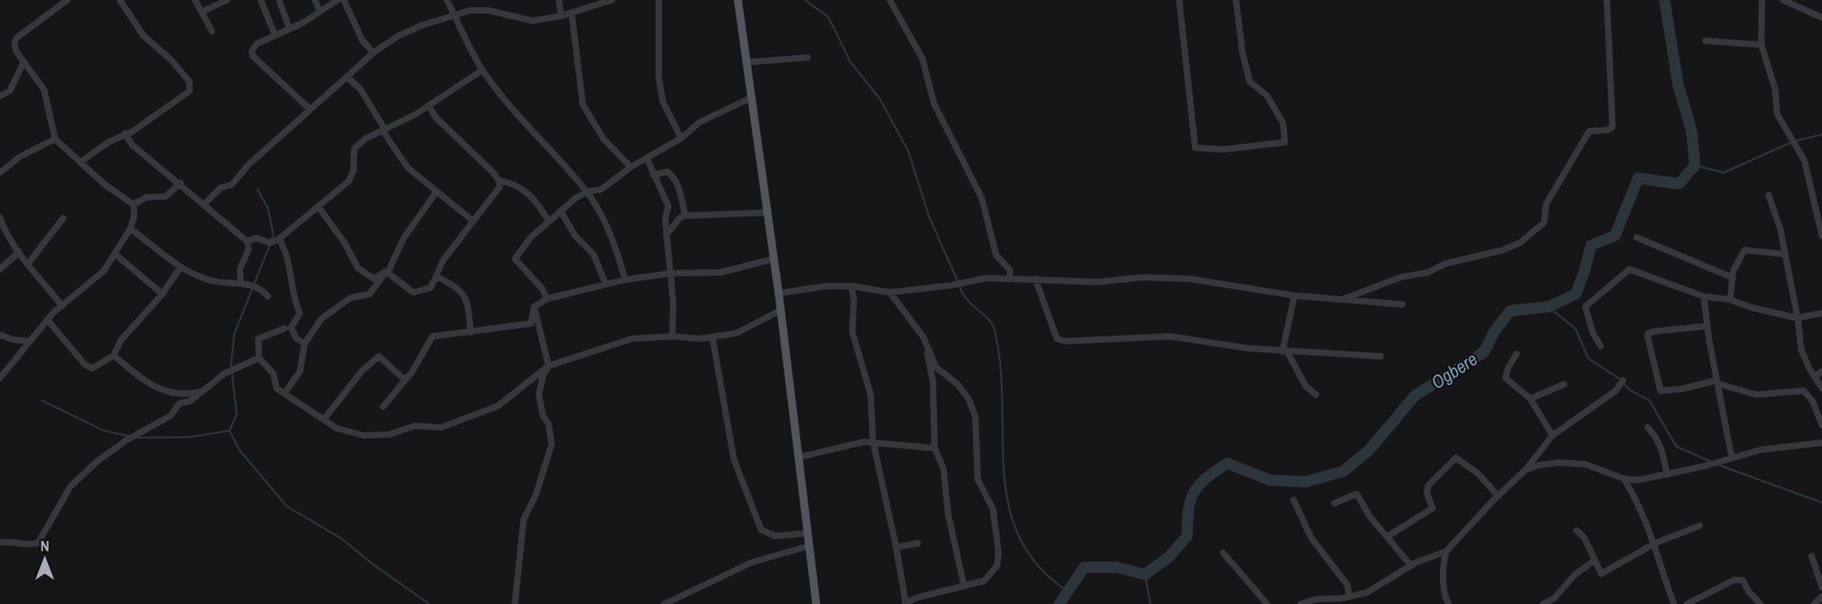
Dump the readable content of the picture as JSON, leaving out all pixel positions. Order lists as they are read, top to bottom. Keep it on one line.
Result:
{"water":["Ogbere"],"north":"top"}
